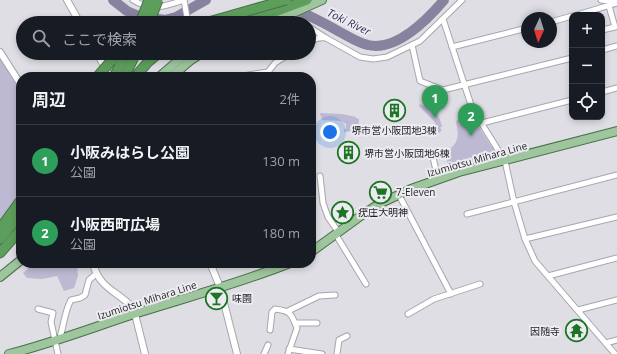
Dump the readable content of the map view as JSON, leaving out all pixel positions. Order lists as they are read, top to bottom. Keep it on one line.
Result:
{"streets":{"main road":["Izumiotsu Mihara Line"]},"water":["Toki River"],"places":{"building":["堺市営小阪団地3棟","堺市営小阪団地6棟"],"supermarket":["7-Eleven"],"place":["疣庄大明神"],"bar":["味園"],"temple":["因随寺"]},"north":"bottom","page":{"map_buttons":["+","−"],"search":"ここで検索","heading":["周辺","2件"],"pins":["1","2"],"list":[{"mark":"1","name":"小阪みはらし公園","note":"公園","value":"130 m"},{"mark":"2","name":"小阪西町広場","note":"公園","value":"180 m"}]}}
